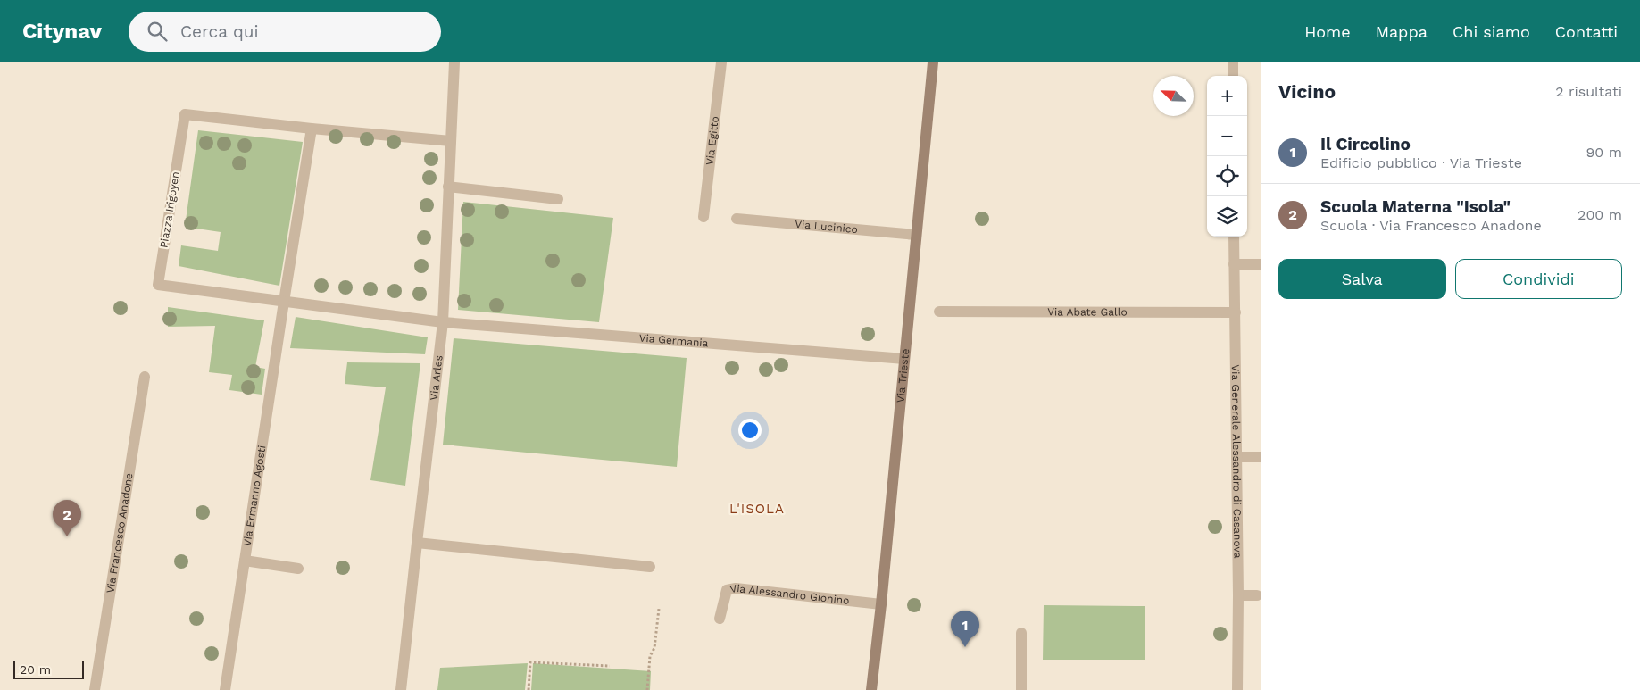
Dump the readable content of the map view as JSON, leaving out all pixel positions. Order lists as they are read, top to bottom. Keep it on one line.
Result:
{"streets":{"street":["Via Egitto","Piazza Irigoyen","Via Lucinico","Via Abate Gallo","Via Germania","Via Arles","Via Trieste","Via Generale Alessandro di Casanova","Via Ermanno Agosti","Via Francesco Anadone","Via Alessandro Gionino"]},"crossings":[["Piazza Irigoyen","Via Germania"],["Piazza Irigoyen","Via Arles"],["Piazza Irigoyen","Via Ermanno Agosti"],["Via Lucinico","Via Trieste"],["Via Abate Gallo","Via Generale Alessandro di Casanova"],["Via Germania","Via Arles"],["Via Germania","Via Trieste"],["Via Trieste","Via Alessandro Gionino"]],"districts":["L'ISOLA"],"scale_bar":"20 m","north":"top left","page":{"header":"Citynav","search":"Cerca qui","nav":["Home","Mappa","Chi siamo","Contatti"],"heading":["Vicino","2 risultati"],"map_buttons":["+","−"],"list":[{"mark":"1","name":"Il Circolino","note":"Edificio pubblico · Via Trieste","value":"90 m"},{"mark":"2","name":"Scuola Materna \"Isola\"","note":"Scuola · Via Francesco Anadone","value":"200 m"}],"buttons":["Salva","Condividi"],"pins":["2","1"],"scale":"20 m"}}
